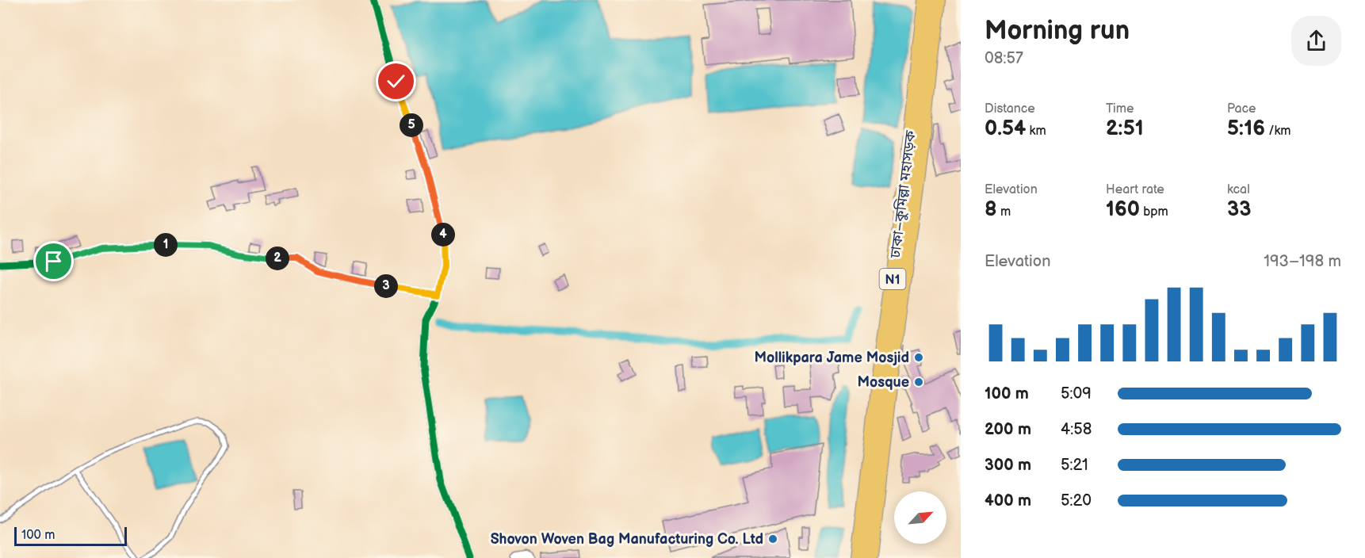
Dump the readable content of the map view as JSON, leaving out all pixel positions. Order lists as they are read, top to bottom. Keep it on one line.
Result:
{"streets":{"highway":["ঢাকা–কুমিল্লা মহাসড়ক","N1"]},"places":["Mollikpara Jame Mosjid","Mosque","Shovon Woven Bag Manufacturing Co. Ltd"],"scale_bar":"100 m","north":"top right","page":{"heading":["Morning run","08:57"],"stats":[["Distance","0.54 km"],["Time","2:51"],["Pace","5:16 /km"],["Elevation","8 m"],["Heart rate","160 bpm"],["kcal","33"]],"pins":["5","4","1","2","3"],"chart":["Elevation","193–198 m"],"list":[{"name":"100 m","note":"5:09"},{"name":"200 m","note":"4:58"},{"name":"300 m","note":"5:21"},{"name":"400 m","note":"5:20"}],"scale":"100 m"}}
